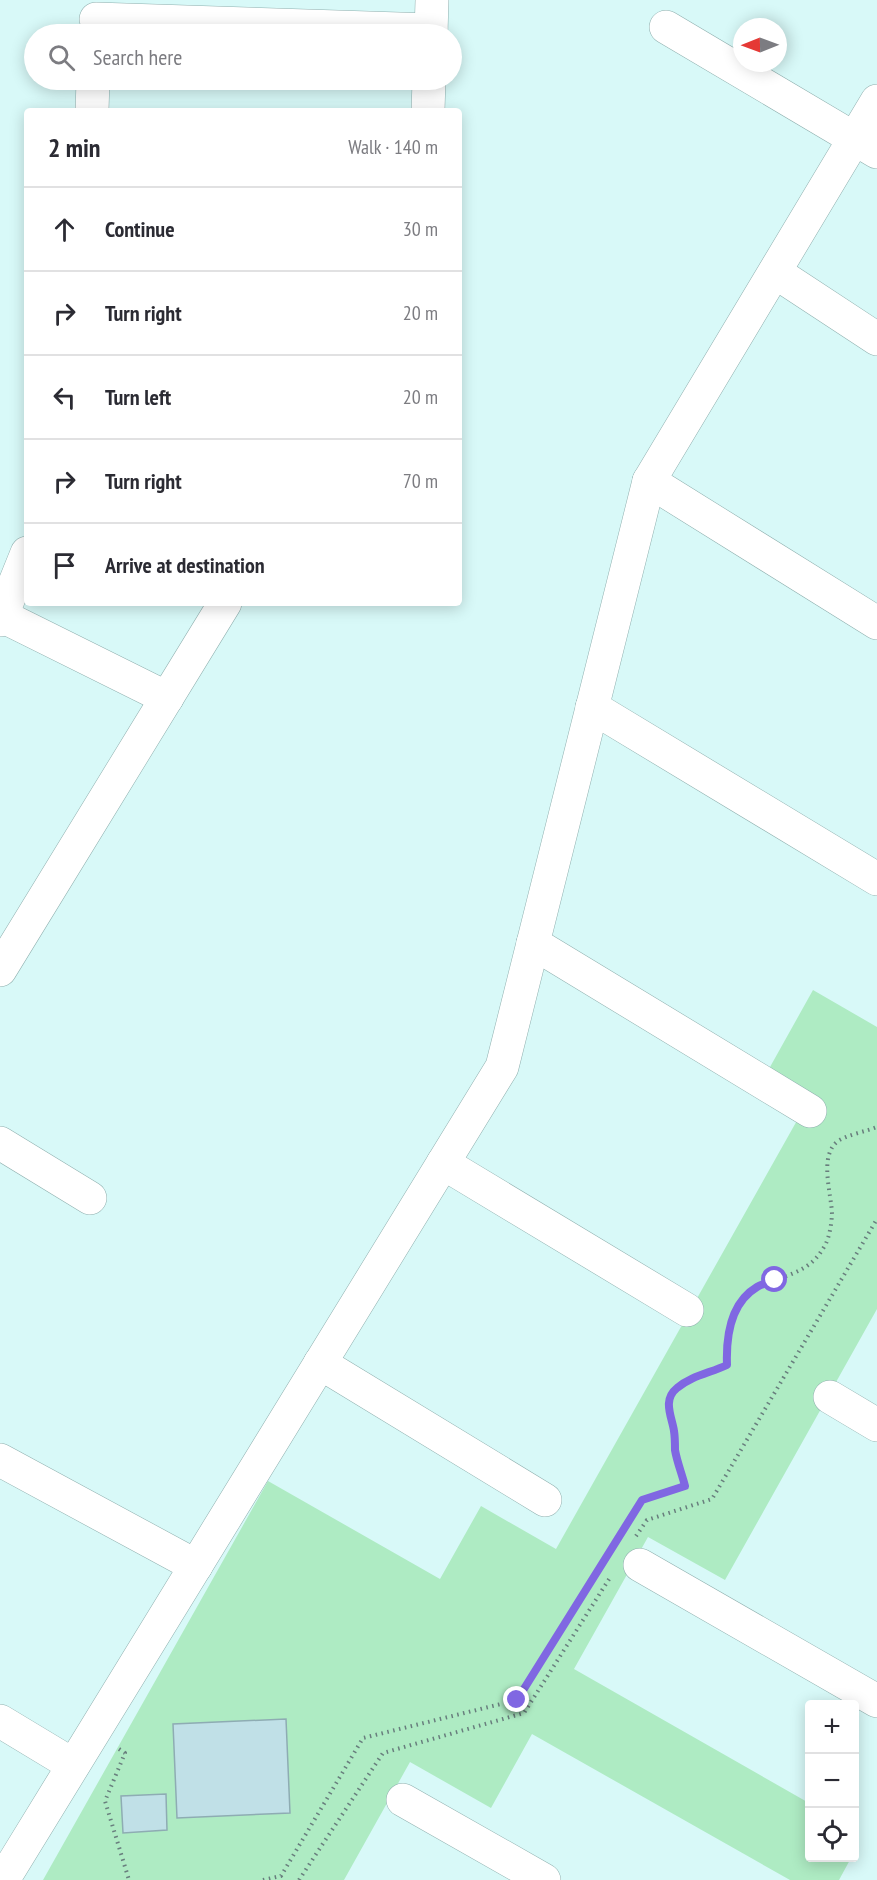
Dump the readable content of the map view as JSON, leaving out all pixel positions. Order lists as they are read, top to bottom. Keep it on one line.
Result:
{"north":"left","page":{"search":"Search here","heading":["2 min","Walk · 140 m"],"list":[["Continue","30 m"],["Turn right","20 m"],["Turn left","20 m"],["Turn right","70 m"],"Arrive at destination"],"map_buttons":["+","−"]}}
